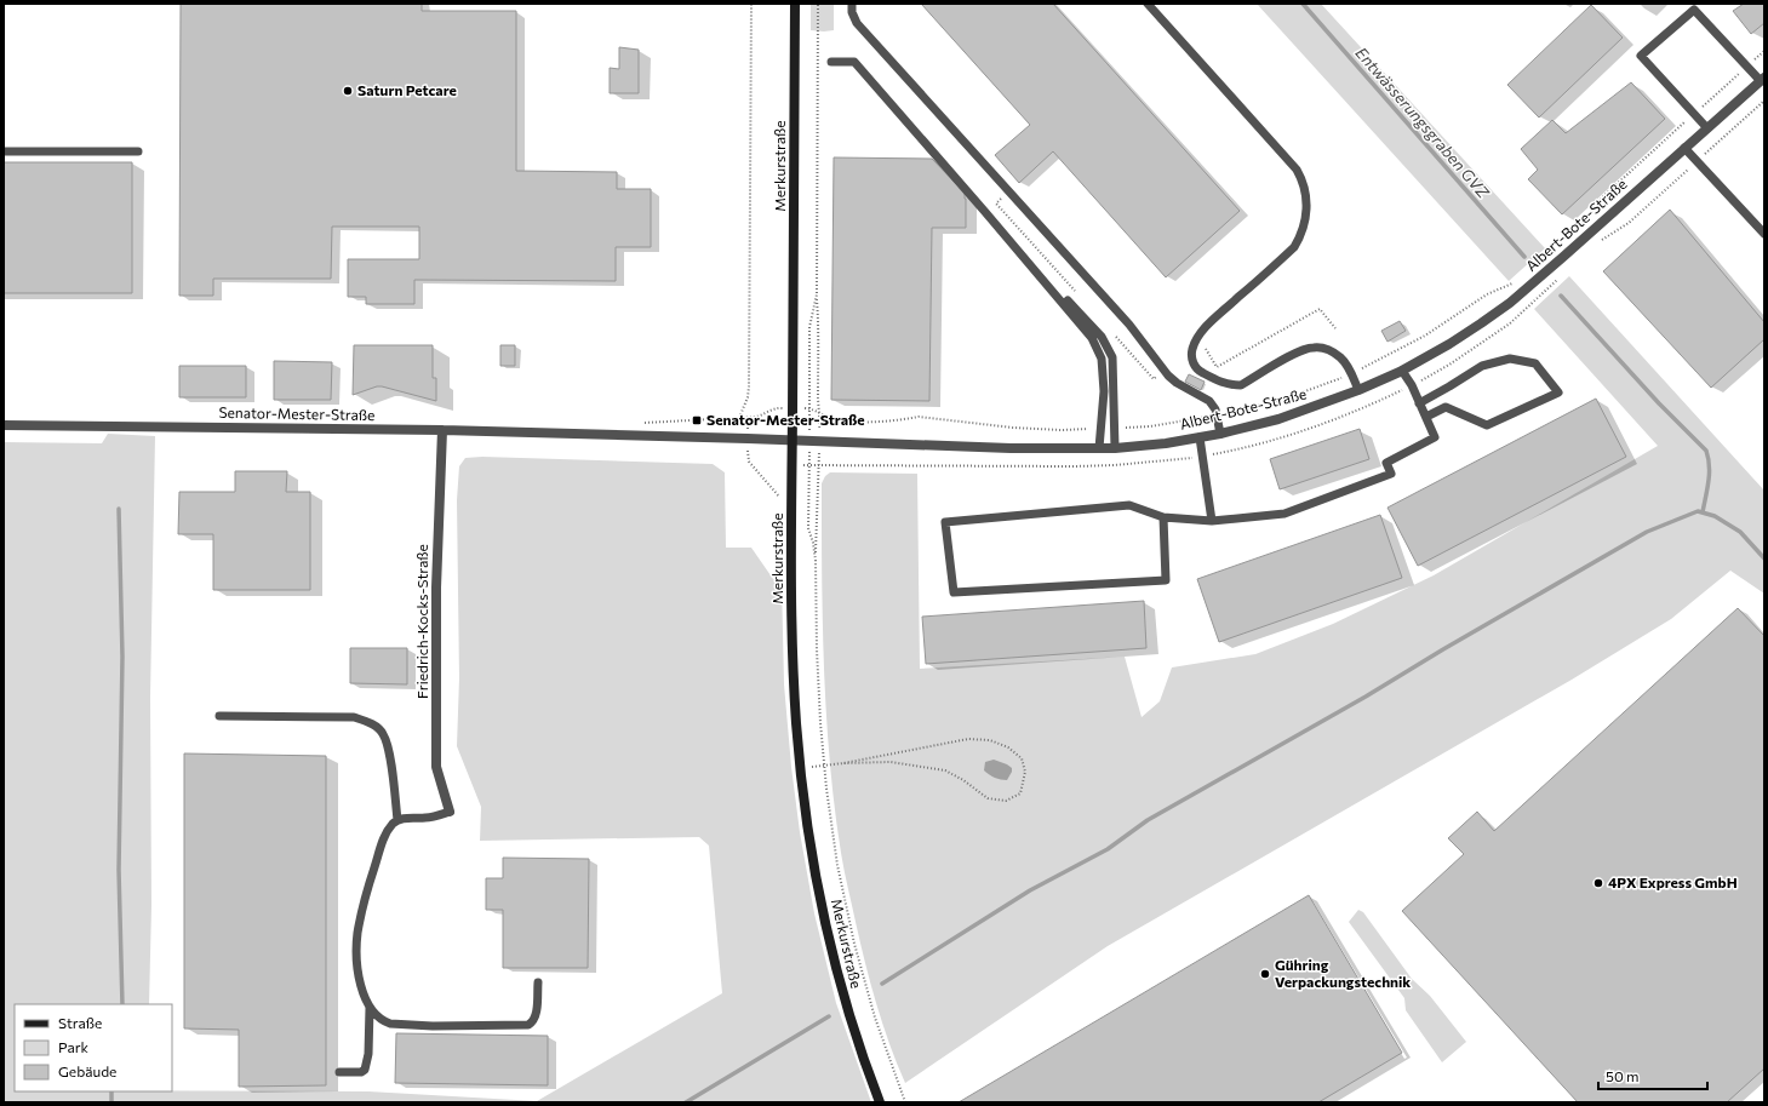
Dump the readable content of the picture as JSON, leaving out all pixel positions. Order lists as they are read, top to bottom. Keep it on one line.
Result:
{"streets":{"street":["Merkurstraße","Albert-Bote-Straße","Senator-Mester-Straße","Friedrich-Kocks-Straße"]},"crossings":[["Merkurstraße","Albert-Bote-Straße"],["Merkurstraße","Senator-Mester-Straße"],["Albert-Bote-Straße","Senator-Mester-Straße"],["Senator-Mester-Straße","Friedrich-Kocks-Straße"]],"water":["Entwässerungsgraben GVZ"],"places":{"other":["Saturn Petcare","4PX Express GmbH","Gühring Verpackungstechnik"],"transit":["Senator-Mester-Straße"]},"legend":["Straße","Park","Gebäude"],"scale_bar":"50 m"}
